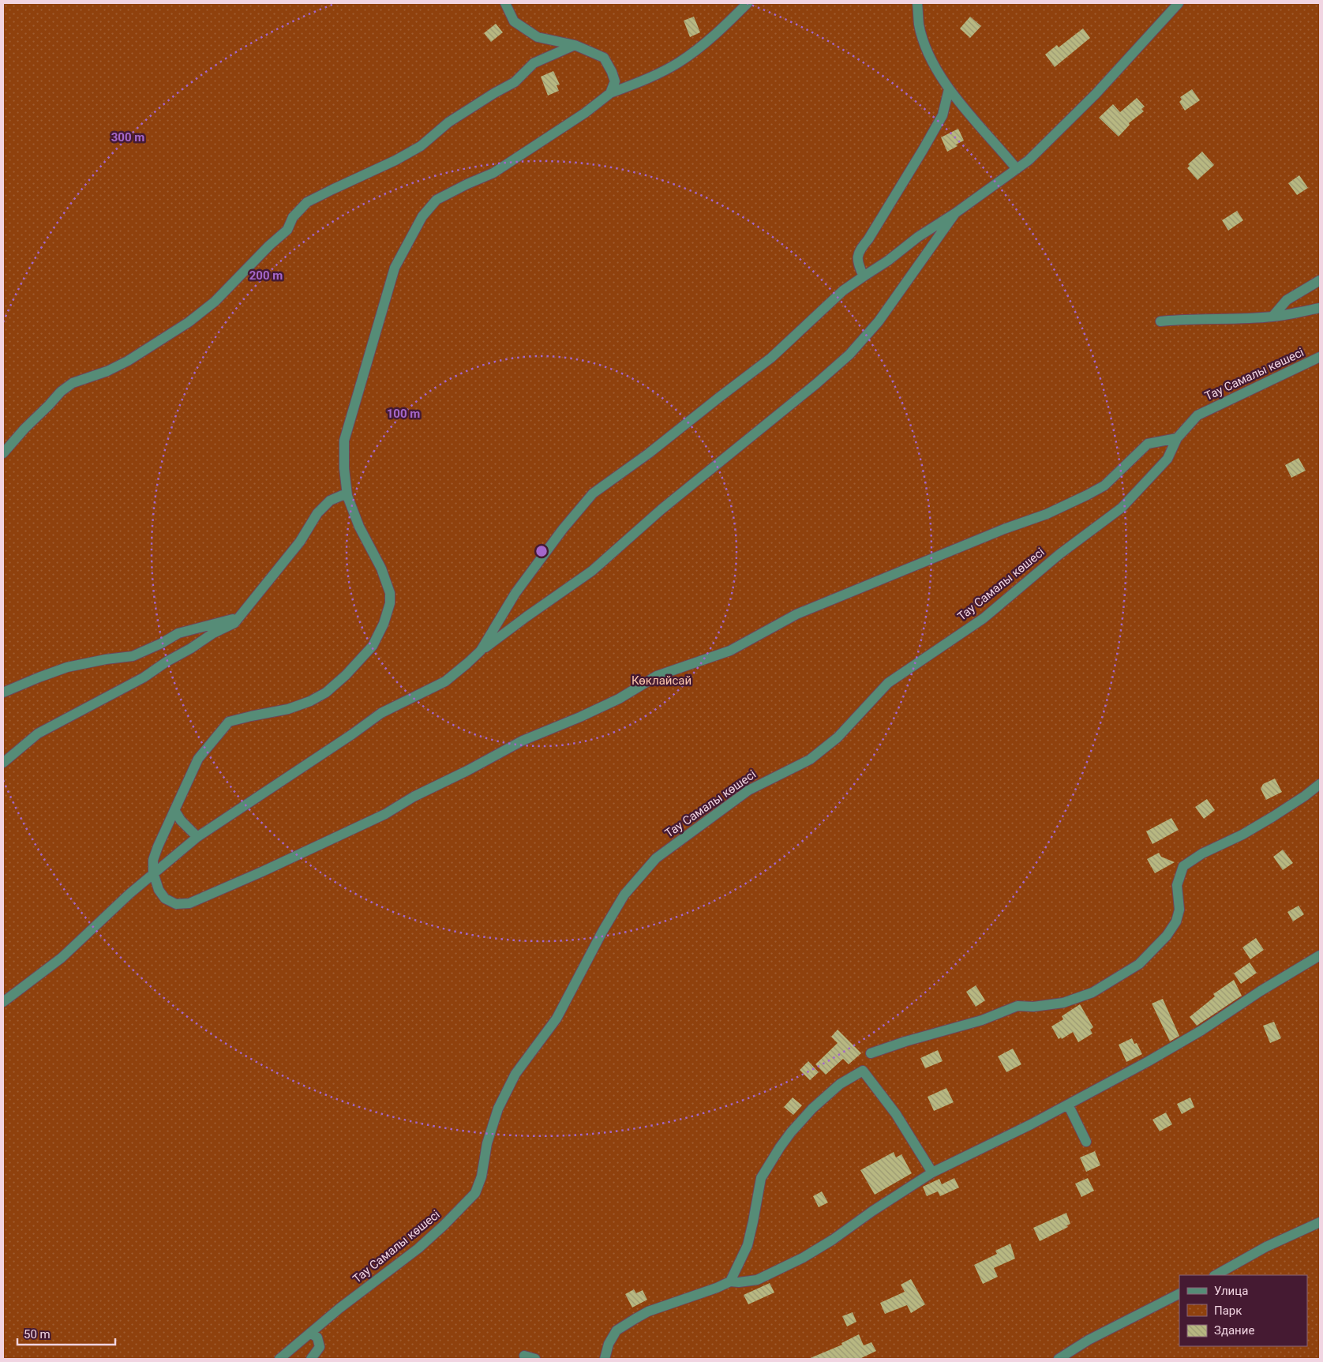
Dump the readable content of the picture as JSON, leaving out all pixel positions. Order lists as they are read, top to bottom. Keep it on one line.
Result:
{"streets":{"street":["Тау Самалы көшесі"]},"parks":["Көклайсай"],"legend":["Улица","Парк","Здание"],"scale_bar":"50 m","rings":["300 m","200 m","100 m"]}
